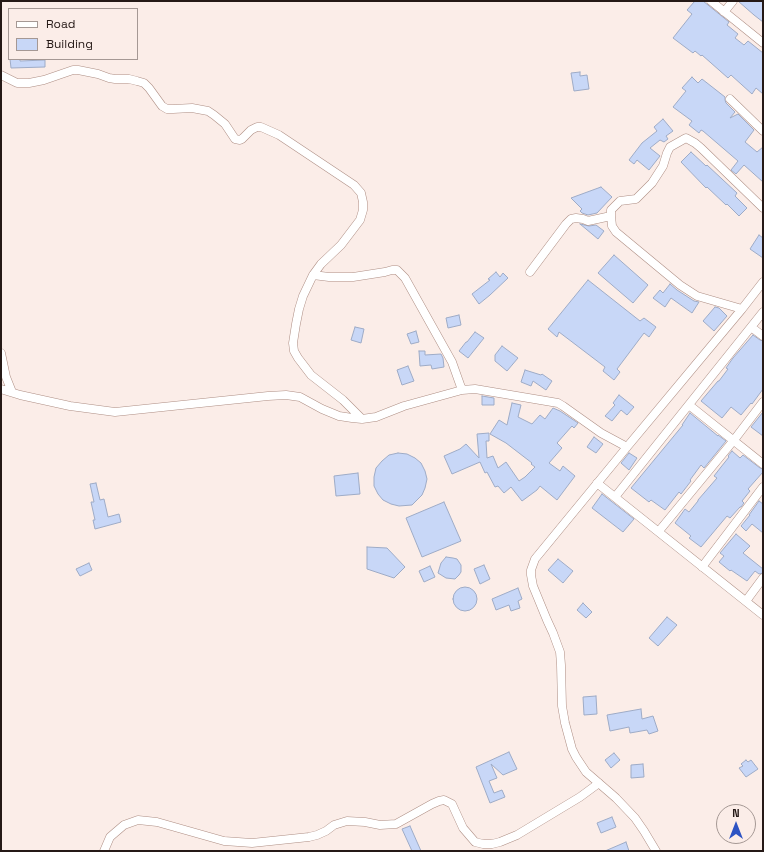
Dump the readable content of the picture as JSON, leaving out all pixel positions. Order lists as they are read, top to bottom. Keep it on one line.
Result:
{"legend":["Road","Building"],"north":"top"}
